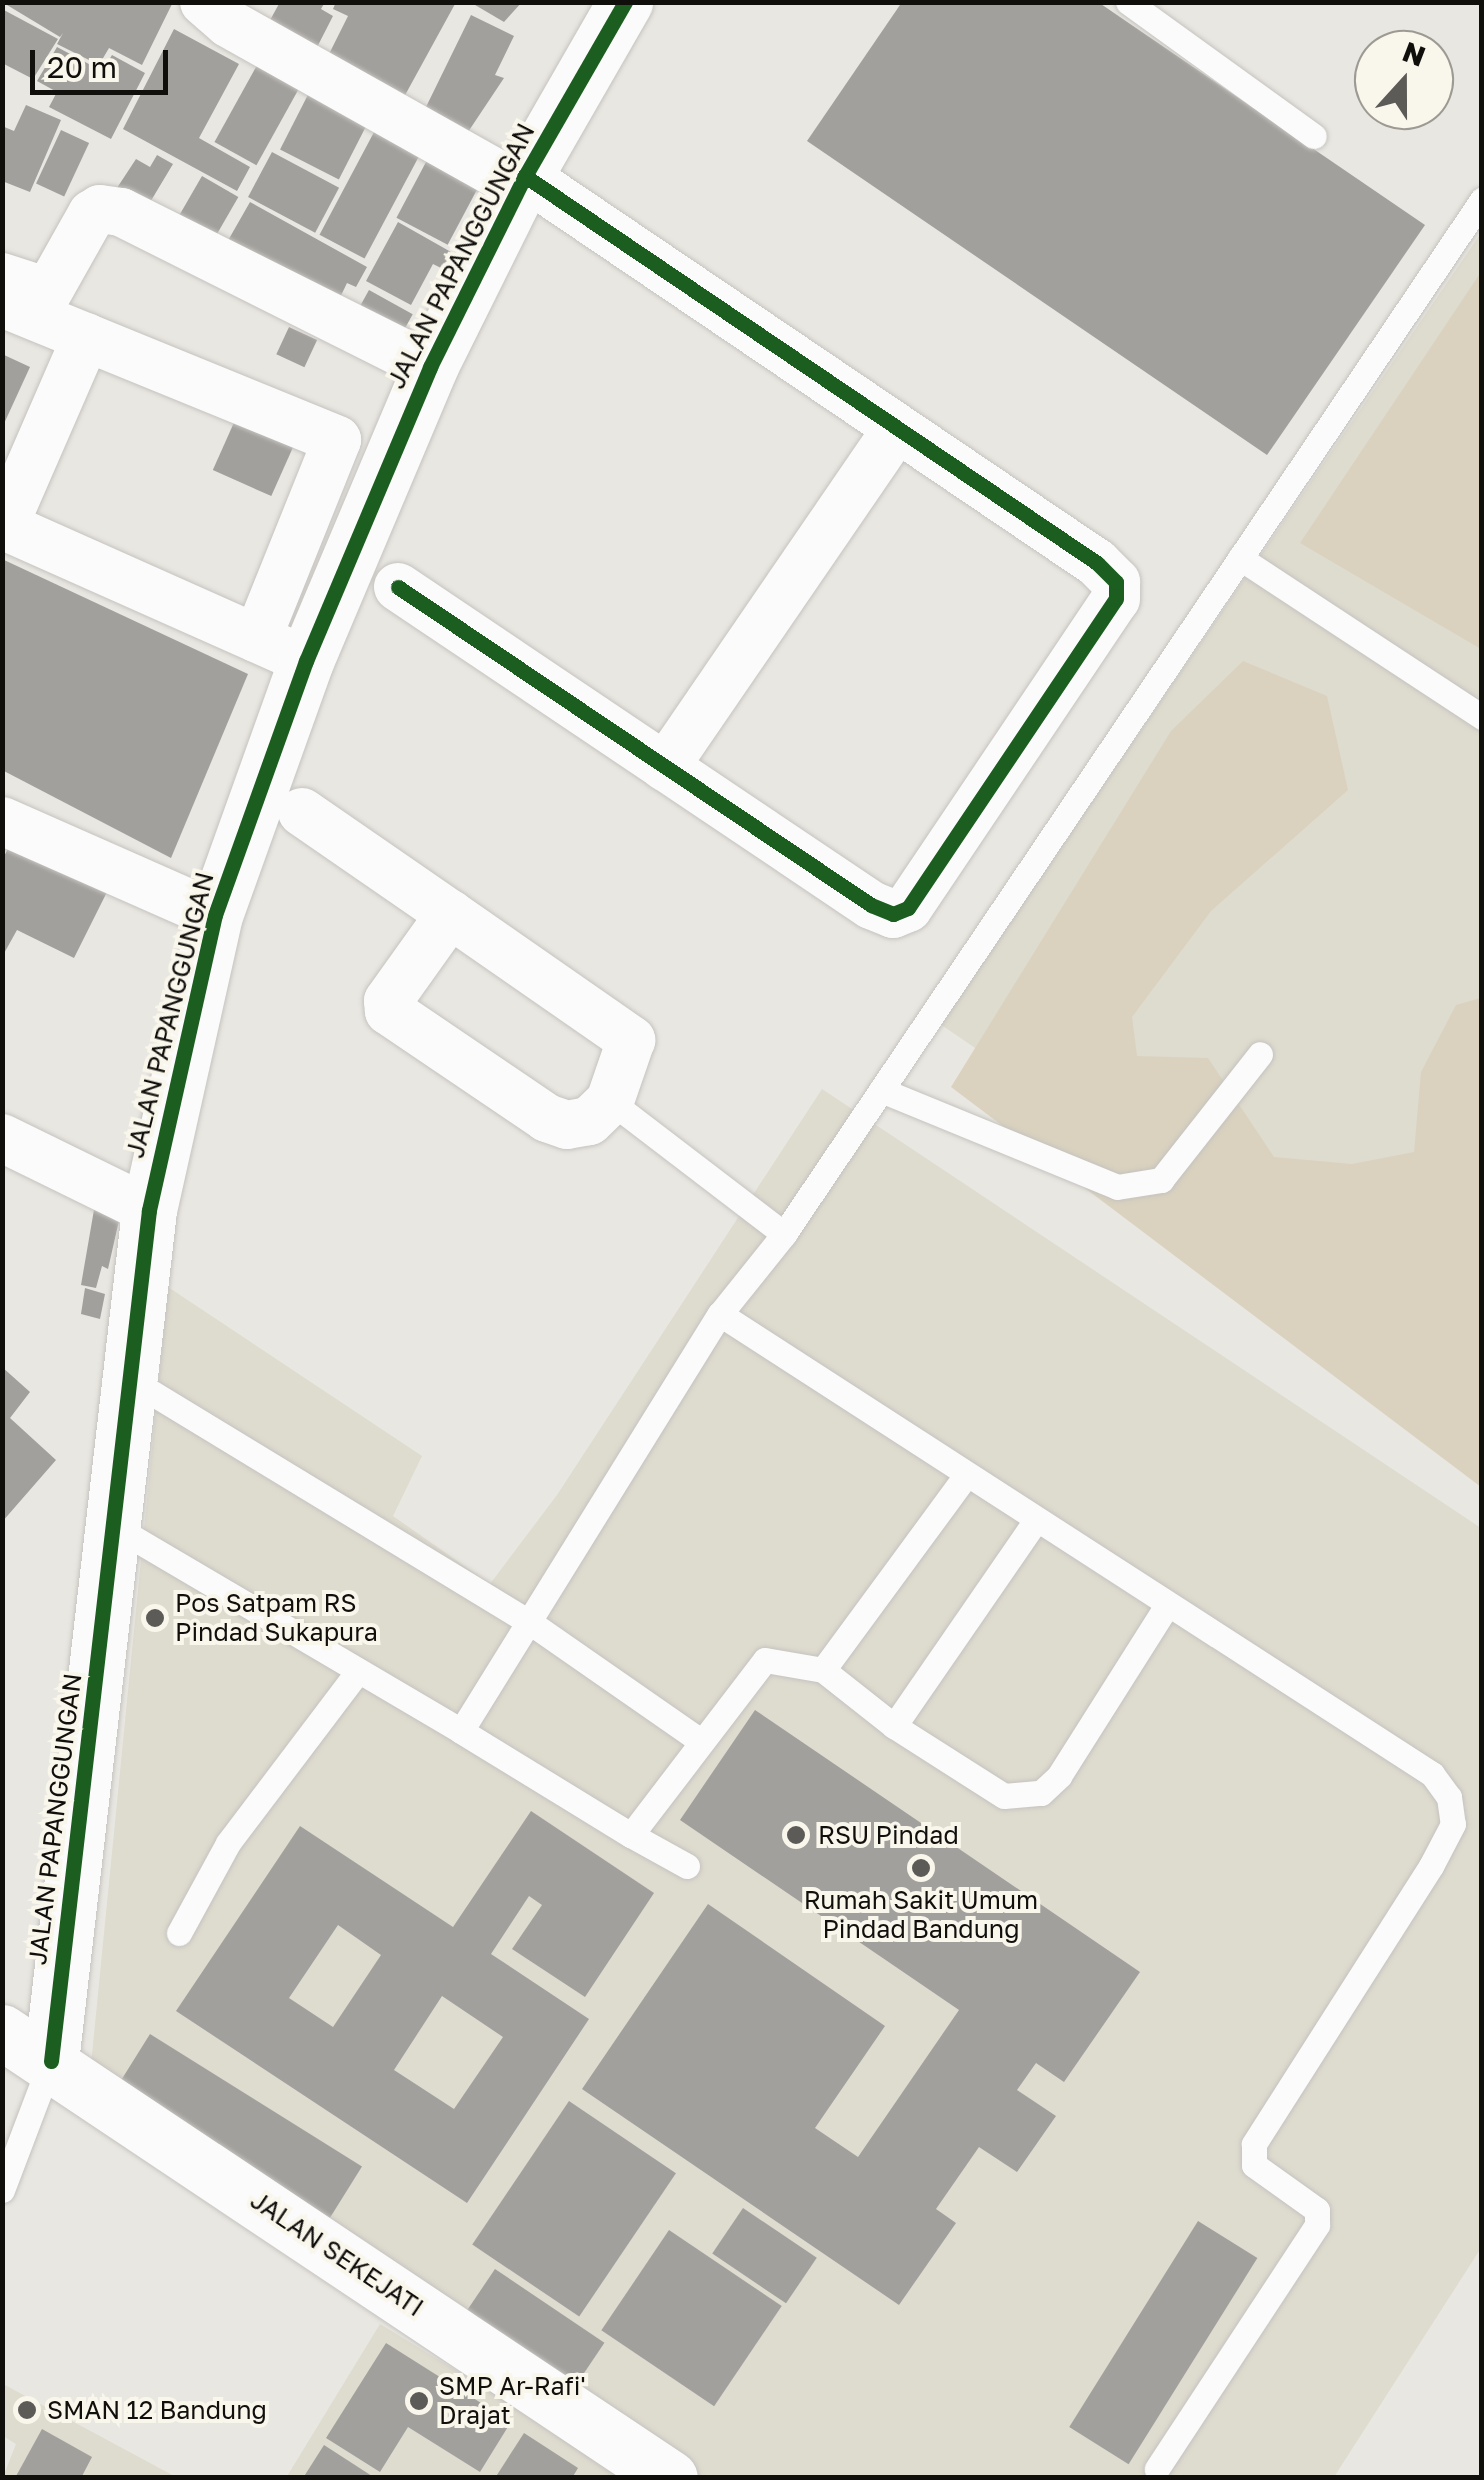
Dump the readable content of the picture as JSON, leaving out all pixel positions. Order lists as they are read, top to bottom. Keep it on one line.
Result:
{"streets":{"street":["JALAN PAPANGGUNGAN","JALAN SEKEJATI"]},"crossings":[["JALAN PAPANGGUNGAN","JALAN SEKEJATI"]],"places":["Pos Satpam RS Pindad Sukapura","RSU Pindad","Rumah Sakit Umum Pindad Bandung","SMP Ar-Rafi' Drajat","SMAN 12 Bandung"],"scale_bar":"20 m","north":"top"}
